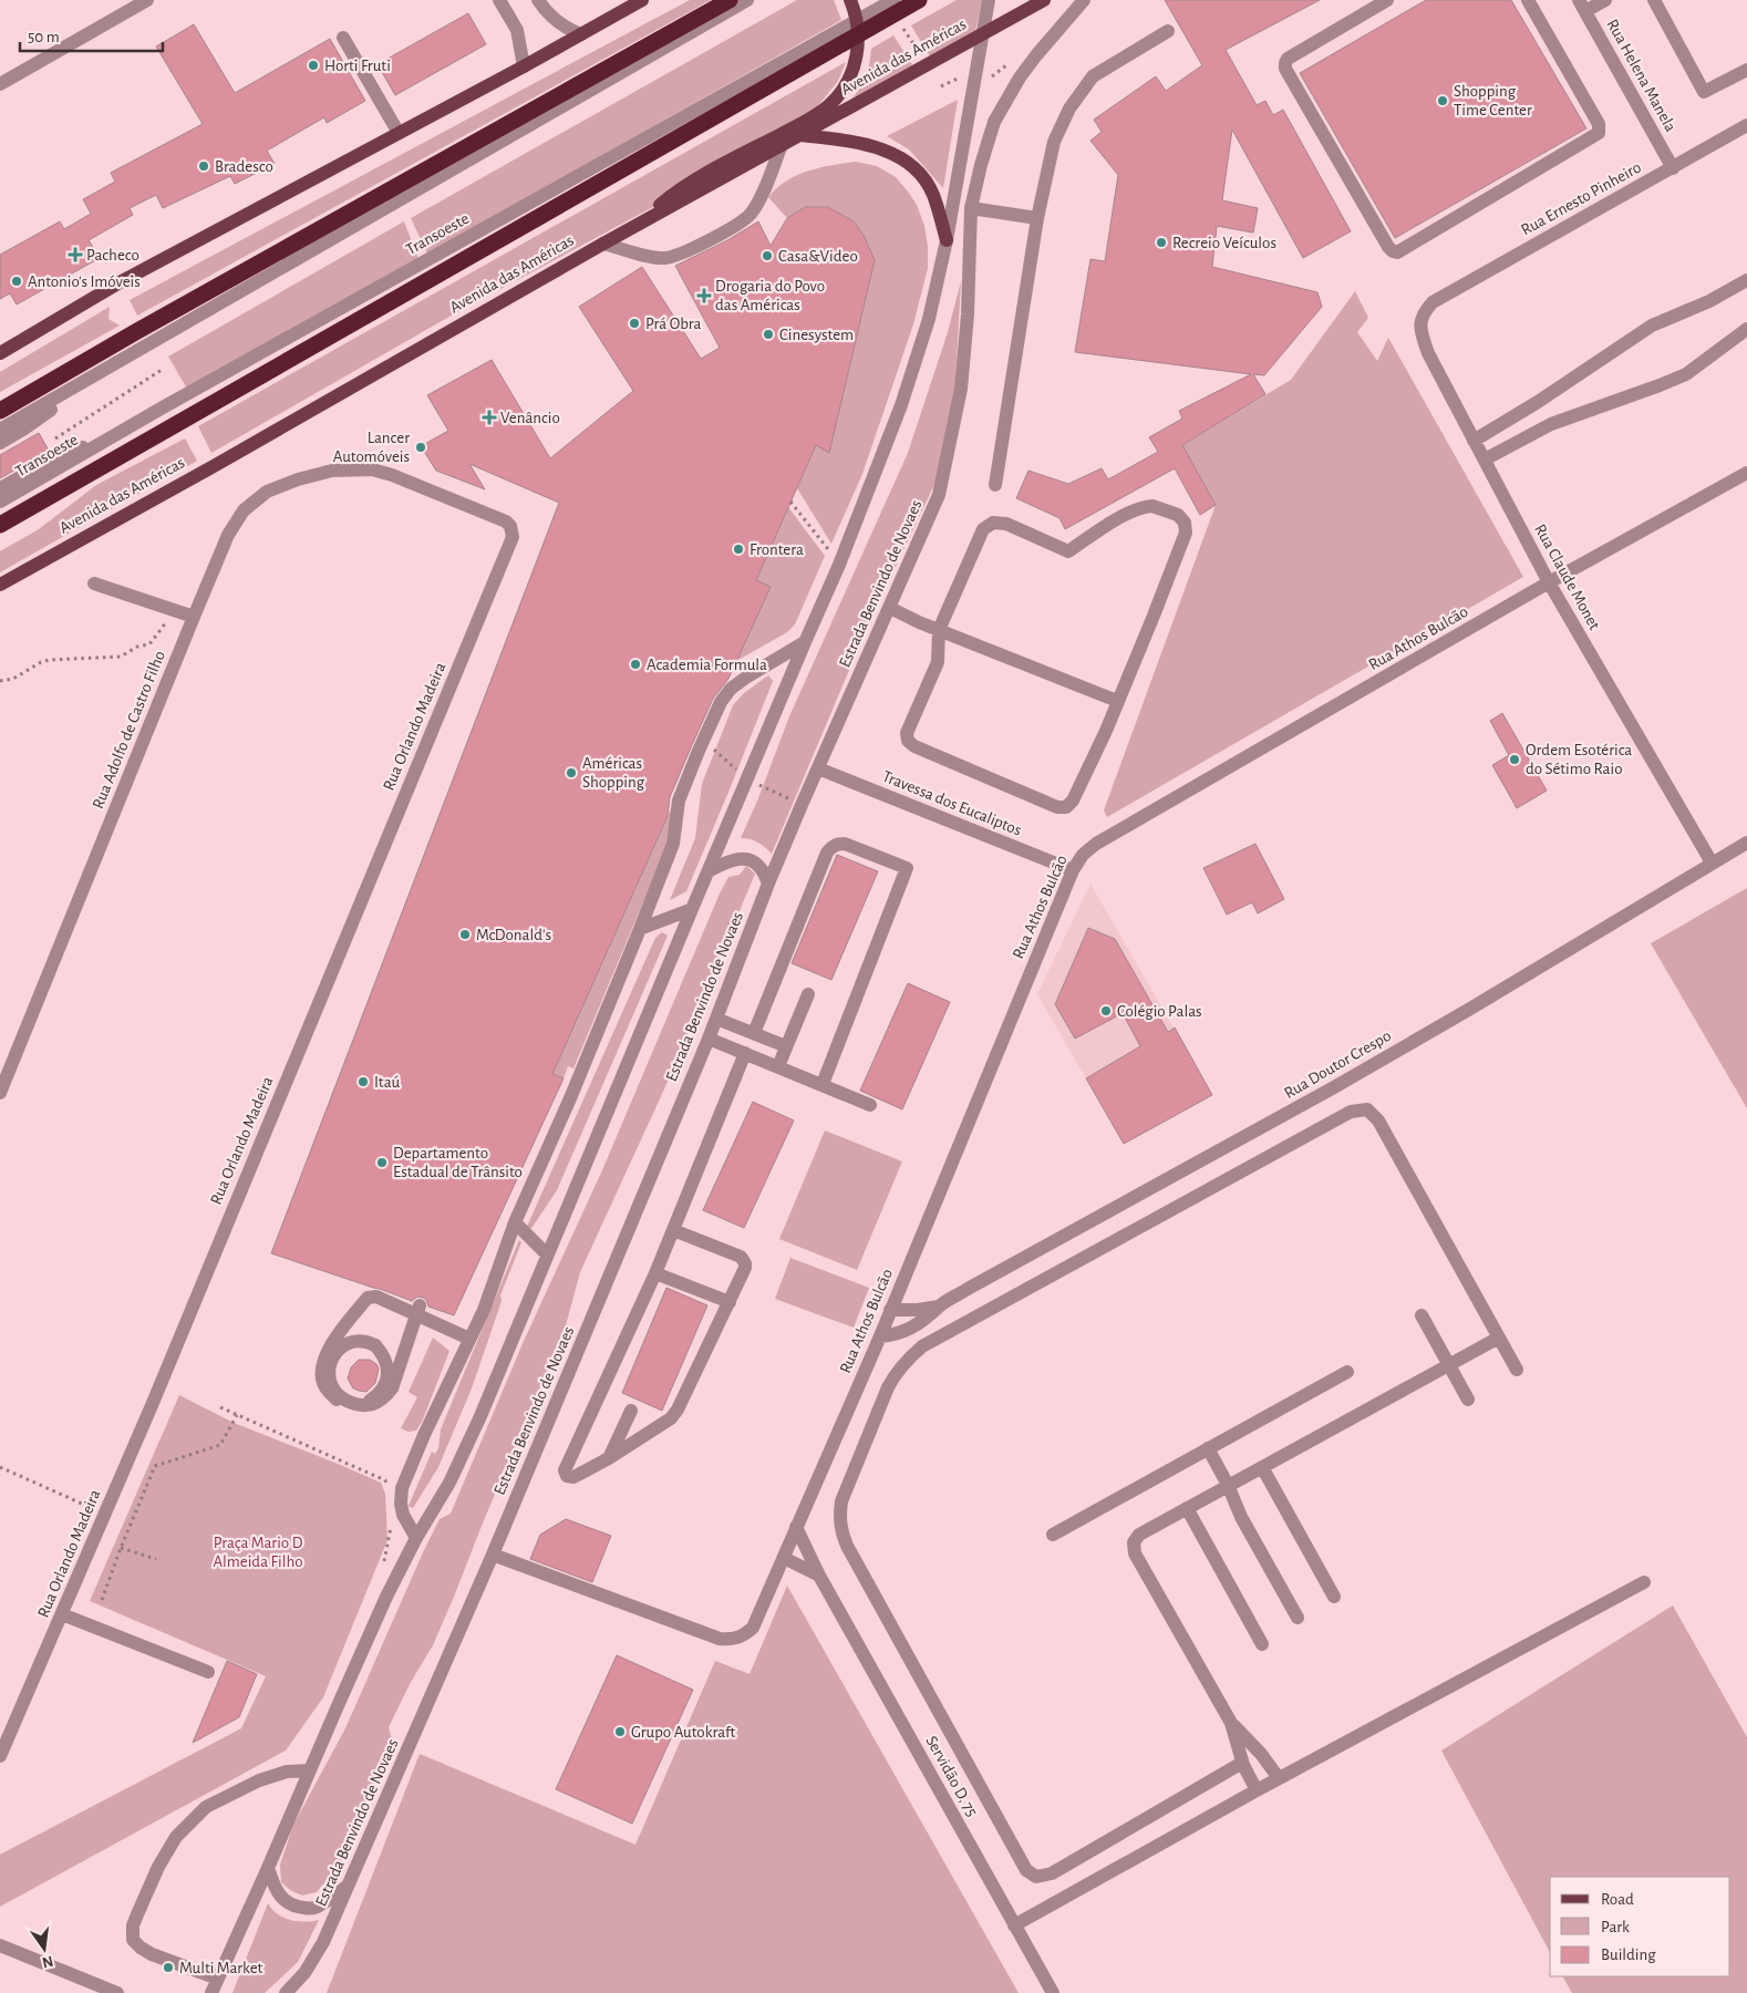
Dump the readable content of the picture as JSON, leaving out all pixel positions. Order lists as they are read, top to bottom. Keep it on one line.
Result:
{"streets":{"highway":["Avenida das Américas"],"street":["Rua Helena Manela","Rua Ernesto Pinheiro","Transoeste","Rua Claude Monet","Estrada Benvindo de Novaes","Rua Athos Bulcão","Rua Orlando Madeira","Rua Adolfo de Castro Filho","Travessa dos Eucaliptos","Rua Doutor Crespo","Servidão D, 75"]},"crossings":[["Avenida das Américas","Transoeste"],["Rua Helena Manela","Rua Ernesto Pinheiro"],["Rua Ernesto Pinheiro","Rua Claude Monet"],["Rua Claude Monet","Rua Athos Bulcão"],["Rua Claude Monet","Rua Doutor Crespo"],["Estrada Benvindo de Novaes","Rua Athos Bulcão"],["Estrada Benvindo de Novaes","Travessa dos Eucaliptos"],["Rua Athos Bulcão","Travessa dos Eucaliptos"],["Rua Athos Bulcão","Rua Doutor Crespo"],["Rua Athos Bulcão","Servidão D, 75"],["Rua Orlando Madeira","Rua Adolfo de Castro Filho"]],"parks":["Praça Mario D Almeida Filho"],"places":{"other":["Horti Fruti","Shopping Time Center","Bradesco","Recreio Veículos","Casa&Video","Antonio's Imóveis","Prá Obra","Cinesystem","Lancer Automóveis","Frontera","Academia Formula","Ordem Esotérica do Sétimo Raio","Américas Shopping","McDonald's","Colégio Palas","Itaú","Departamento Estadual de Trânsito","Grupo Autokraft","Multi Market"],"health":["Pacheco","Drogaria do Povo das Américas","Venâncio"]},"legend":["Road","Park","Building"],"scale_bar":"50 m","north":"bottom"}
